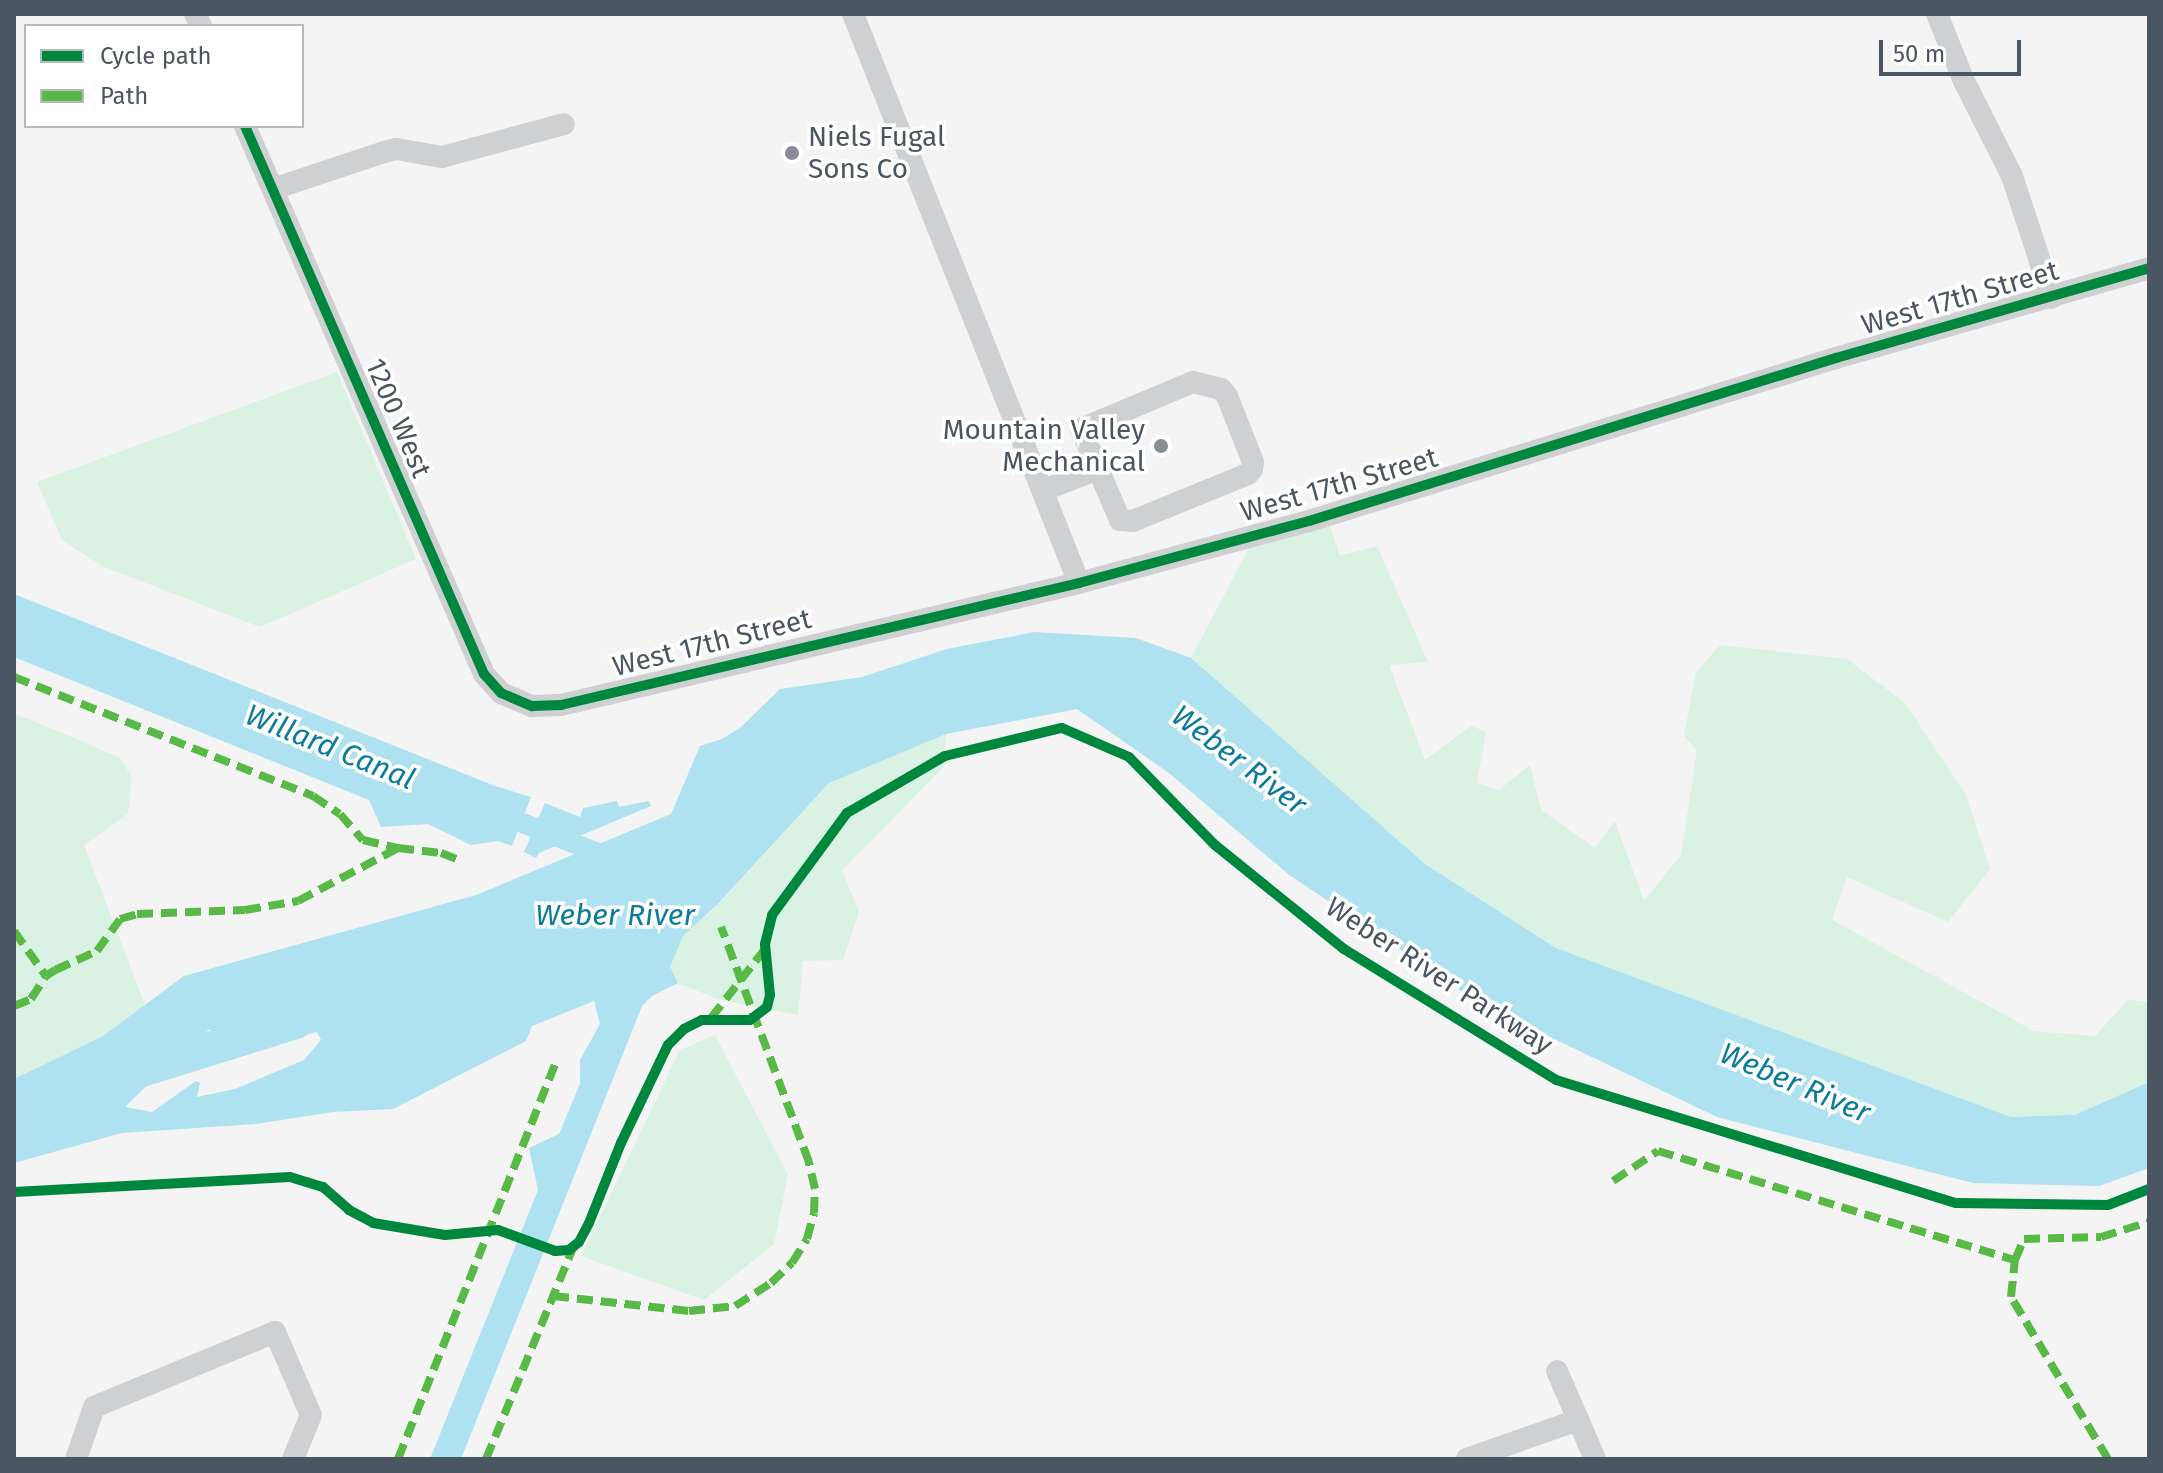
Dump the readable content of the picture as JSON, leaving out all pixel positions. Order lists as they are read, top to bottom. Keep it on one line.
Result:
{"streets":{"street":["West 17th Street","1200 West"],"cycle path":["Weber River Parkway"]},"crossings":[["West 17th Street","1200 West"]],"water":["Willard Canal","Weber River"],"places":["Niels Fugal Sons Co","Mountain Valley Mechanical"],"legend":["Cycle path","Path"],"scale_bar":"50 m"}
